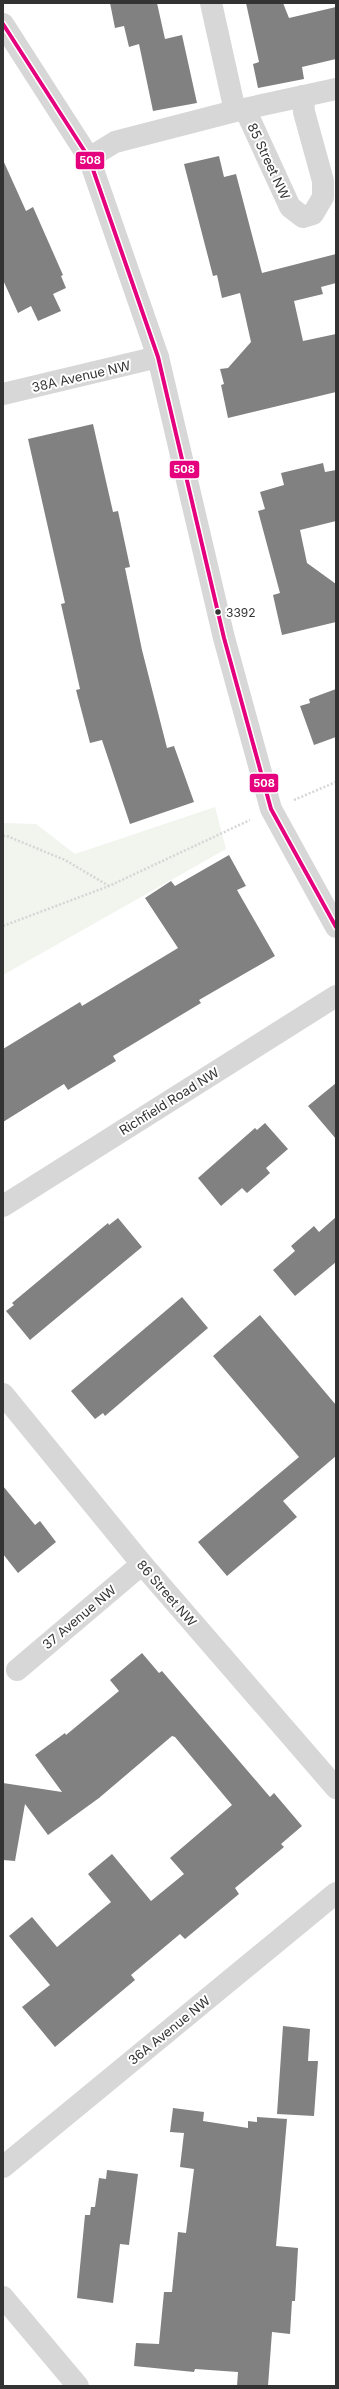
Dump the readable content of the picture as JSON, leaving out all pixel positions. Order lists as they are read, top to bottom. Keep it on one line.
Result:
{"streets":{"street":["85 Street NW","38A Avenue NW","Richfield Road NW","86 Street NW","37 Avenue NW","36A Avenue NW"]},"crossings":[["86 Street NW","37 Avenue NW"]],"places":["3392"],"lines":["transit line 508"]}
